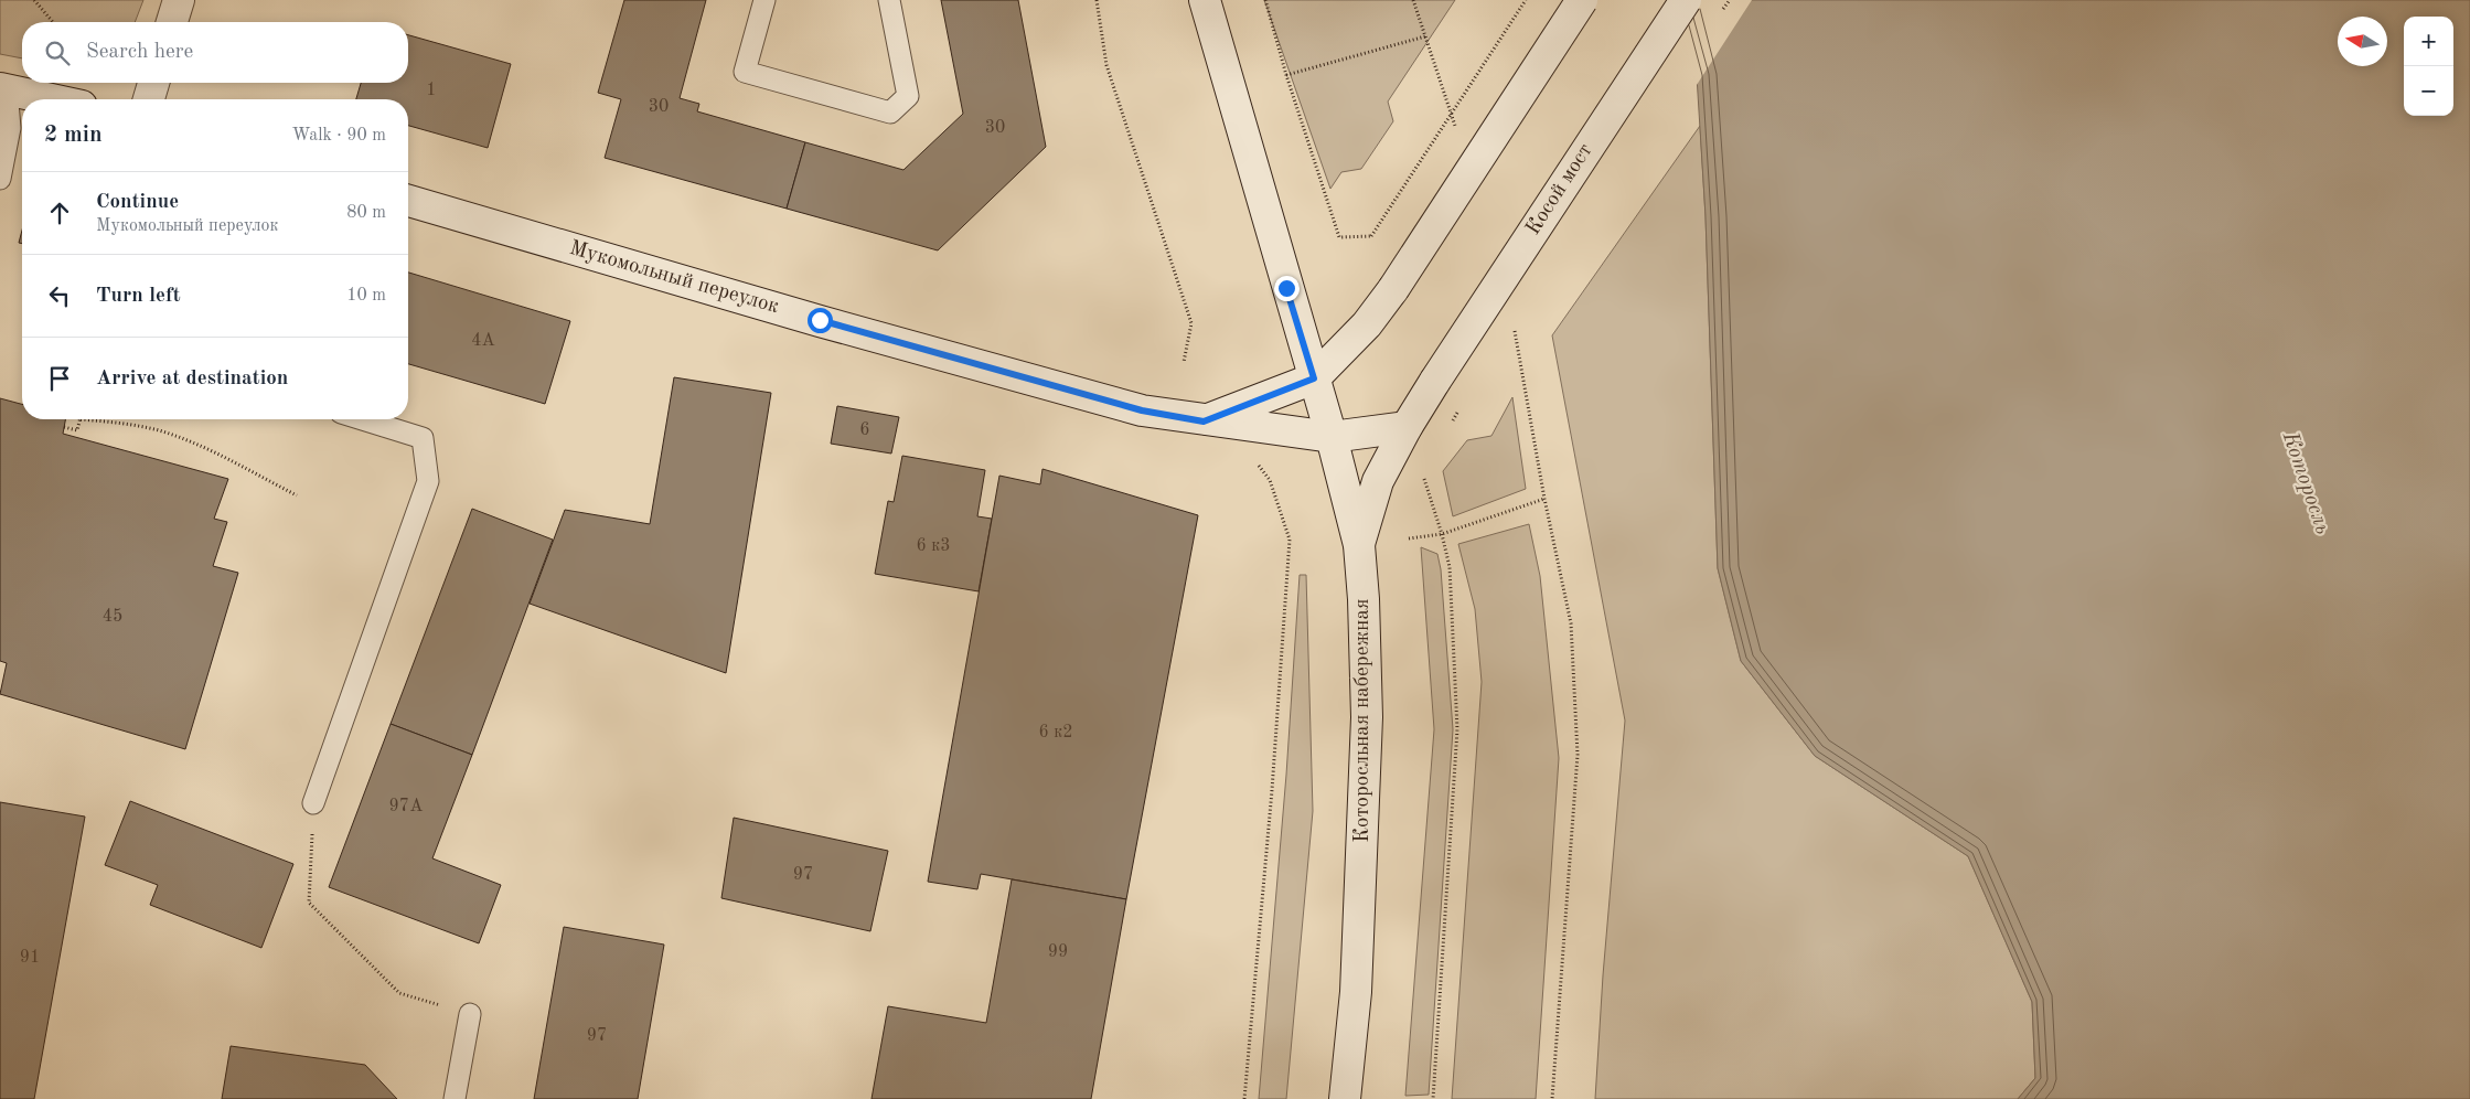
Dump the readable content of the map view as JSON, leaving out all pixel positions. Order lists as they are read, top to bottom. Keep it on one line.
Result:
{"streets":{"main road":["Косой мост","Мукомольный переулок","Которосльная набережная"]},"crossings":[["Косой мост","Мукомольный переулок"],["Косой мост","Которосльная набережная"],["Мукомольный переулок","Которосльная набережная"]],"water":["Которосль"],"house_numbers":["1","30","30","4А","6","6 к3","45","6 к2","97А","97","99","91","97"],"north":"left","page":{"map_buttons":["+","−"],"search":"Search here","heading":["2 min","Walk · 90 m"],"list":[["Continue","Мукомольный переулок","80 m"],["Turn left","10 m"],"Arrive at destination"]}}
